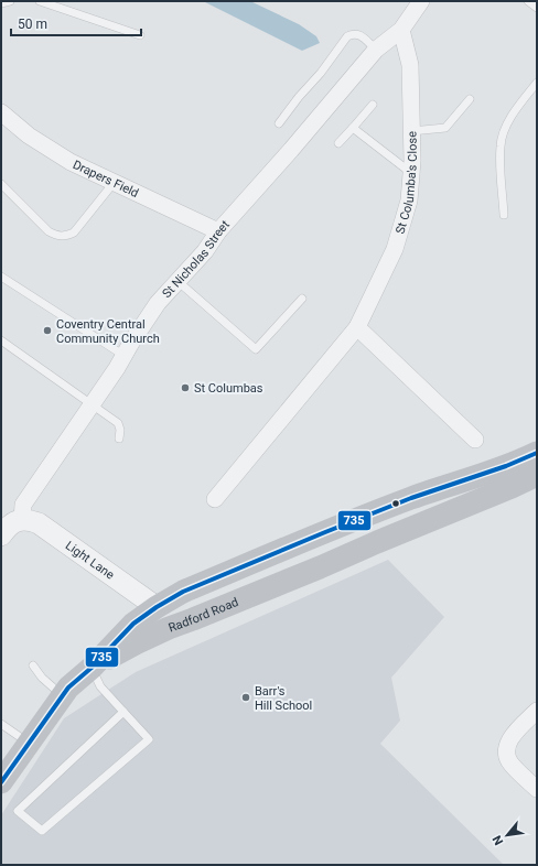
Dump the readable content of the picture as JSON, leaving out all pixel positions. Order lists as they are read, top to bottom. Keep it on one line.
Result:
{"streets":{"main road":["Radford Road"],"street":["Drapers Field","St Columba's Close","St Nicholas Street","Light Lane"]},"crossings":[["Drapers Field","St Nicholas Street"],["St Columba's Close","St Nicholas Street"],["St Nicholas Street","Light Lane"],["Light Lane","Radford Road"]],"places":["Coventry Central Community Church","St Columbas","Barr's Hill School"],"lines":["transit line 735"],"scale_bar":"50 m","north":"bottom left"}
